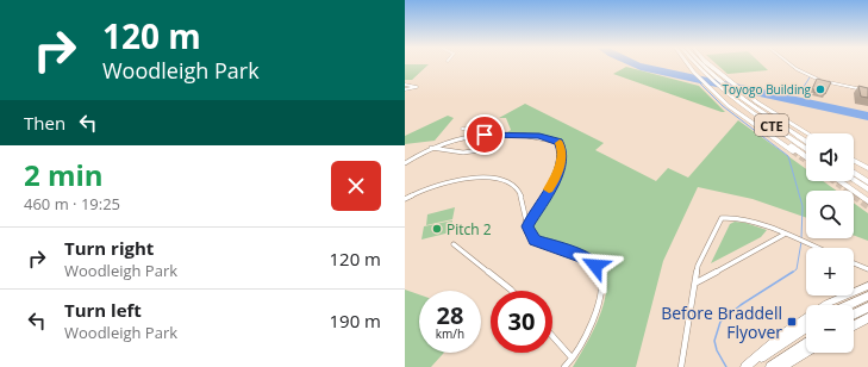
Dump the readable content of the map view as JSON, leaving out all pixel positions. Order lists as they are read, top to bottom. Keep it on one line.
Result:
{"streets":{"highway":["CTE"]},"places":{"other":["Toyogo Building","Pitch 2"],"transit":["Before Braddell Flyover"]},"page":{"turn":["120 m","Woodleigh Park"],"then":"Then","map_buttons":["+","−"],"heading":["2 min","460 m · 19:25"],"list":[{"name":"Turn right","note":"Woodleigh Park","value":"120 m"},{"name":"Turn left","note":"Woodleigh Park","value":"190 m"}],"speed":"28 km/h","limit":"30"}}
